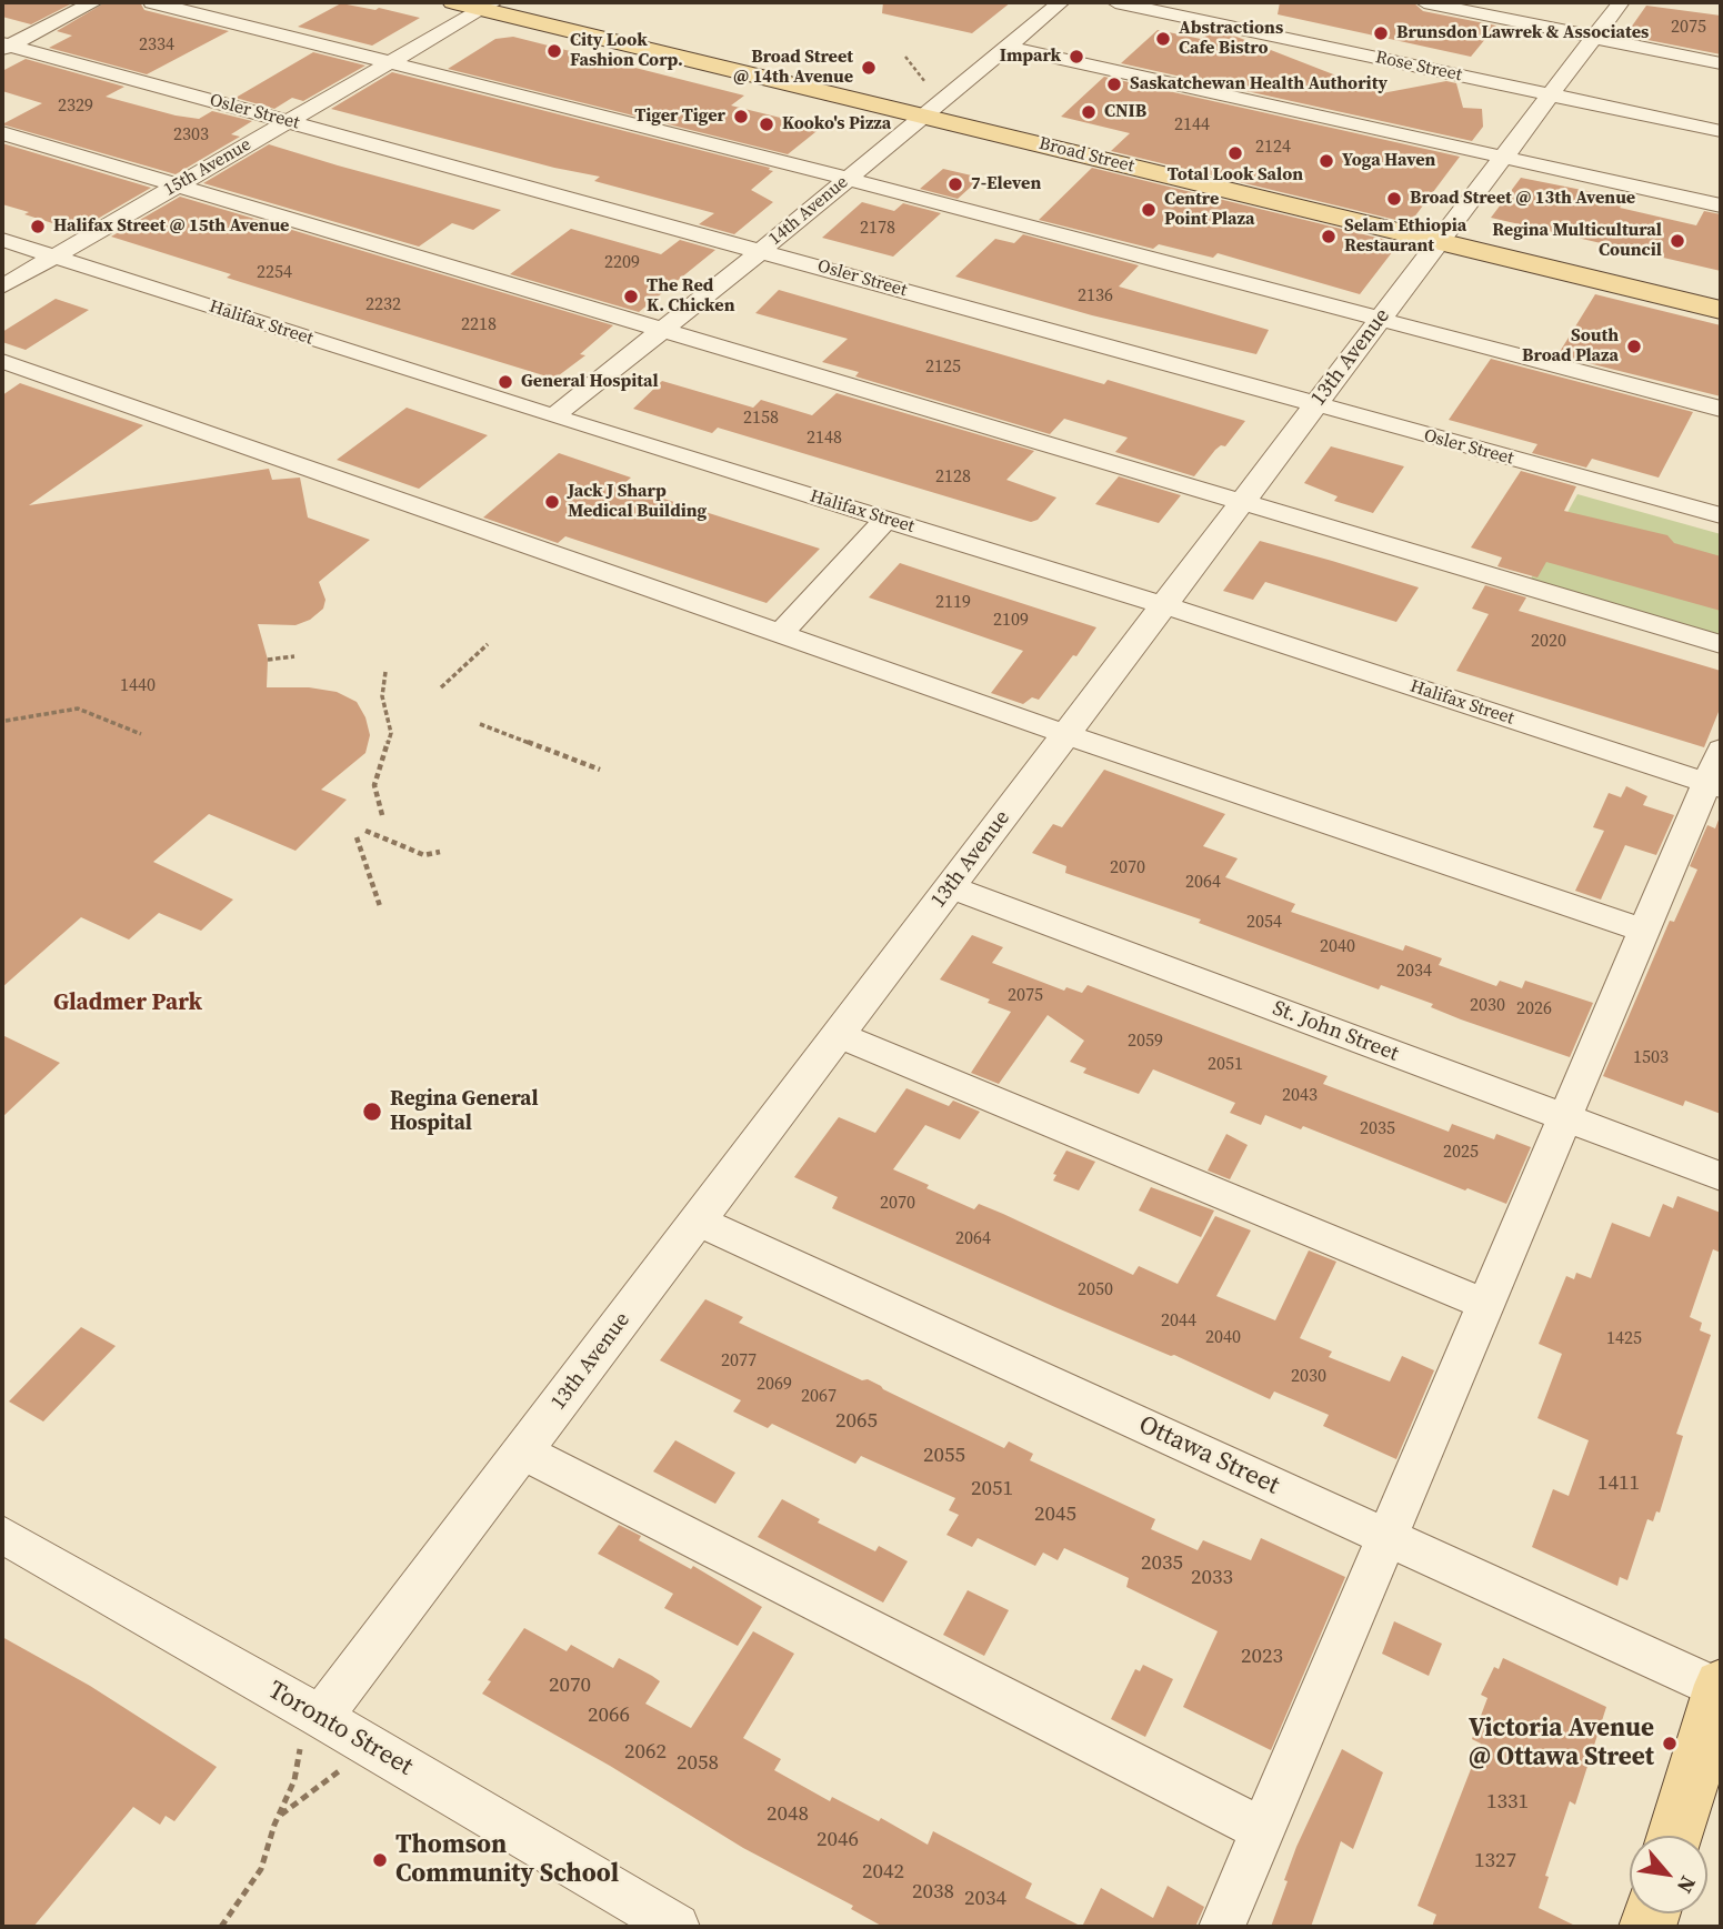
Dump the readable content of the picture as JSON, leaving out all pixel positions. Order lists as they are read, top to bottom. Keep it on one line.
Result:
{"streets":{"main road":["Broad Street"],"street":["Rose Street","Osler Street","15th Avenue","14th Avenue","Halifax Street","13th Avenue","St. John Street","Ottawa Street","Toronto Street"]},"crossings":[["Rose Street","13th Avenue"],["Osler Street","15th Avenue"],["Osler Street","14th Avenue"],["Osler Street","13th Avenue"],["Broad Street","15th Avenue"],["Broad Street","14th Avenue"],["Broad Street","13th Avenue"],["15th Avenue","Halifax Street"],["14th Avenue","Halifax Street"],["Halifax Street","13th Avenue"],["13th Avenue","St. John Street"],["13th Avenue","Ottawa Street"],["13th Avenue","Toronto Street"]],"districts":["Gladmer Park"],"places":["Brunsdon Lawrek & Associates","Abstractions Cafe Bistro","City Look Fashion Corp.","Impark","Broad Street @ 14th Avenue","Saskatchewan Health Authority","CNIB","Tiger Tiger","Kooko's Pizza","Total Look Salon","Yoga Haven","7-Eleven","Broad Street @ 13th Avenue","Centre Point Plaza","Halifax Street @ 15th Avenue","Selam Ethiopia Restaurant","Regina Multicultural Council","The Red K. Chicken","South Broad Plaza","General Hospital","Jack J Sharp Medical Building","Regina General Hospital","Victoria Avenue @ Ottawa Street","Thomson Community School"],"house_numbers":["2075","2334","2329","2144","2303","2124","2178","2209","2254","2136","2232","2218","2125","2158","2148","2128","2119","2109","2020","1440","2070","2064","2054","2040","2034","2075","2030","2026","2059","1503","2051","2043","2035","2025","2070","2064","2050","2044","2040","1425","2077","2030","2069","2067","2065","2055","1411","2051","2045","2035","2033","2023","2070","2066","2062","2058","1331","2048","2046","1327","2042","2038","2034"],"north":"bottom right"}
